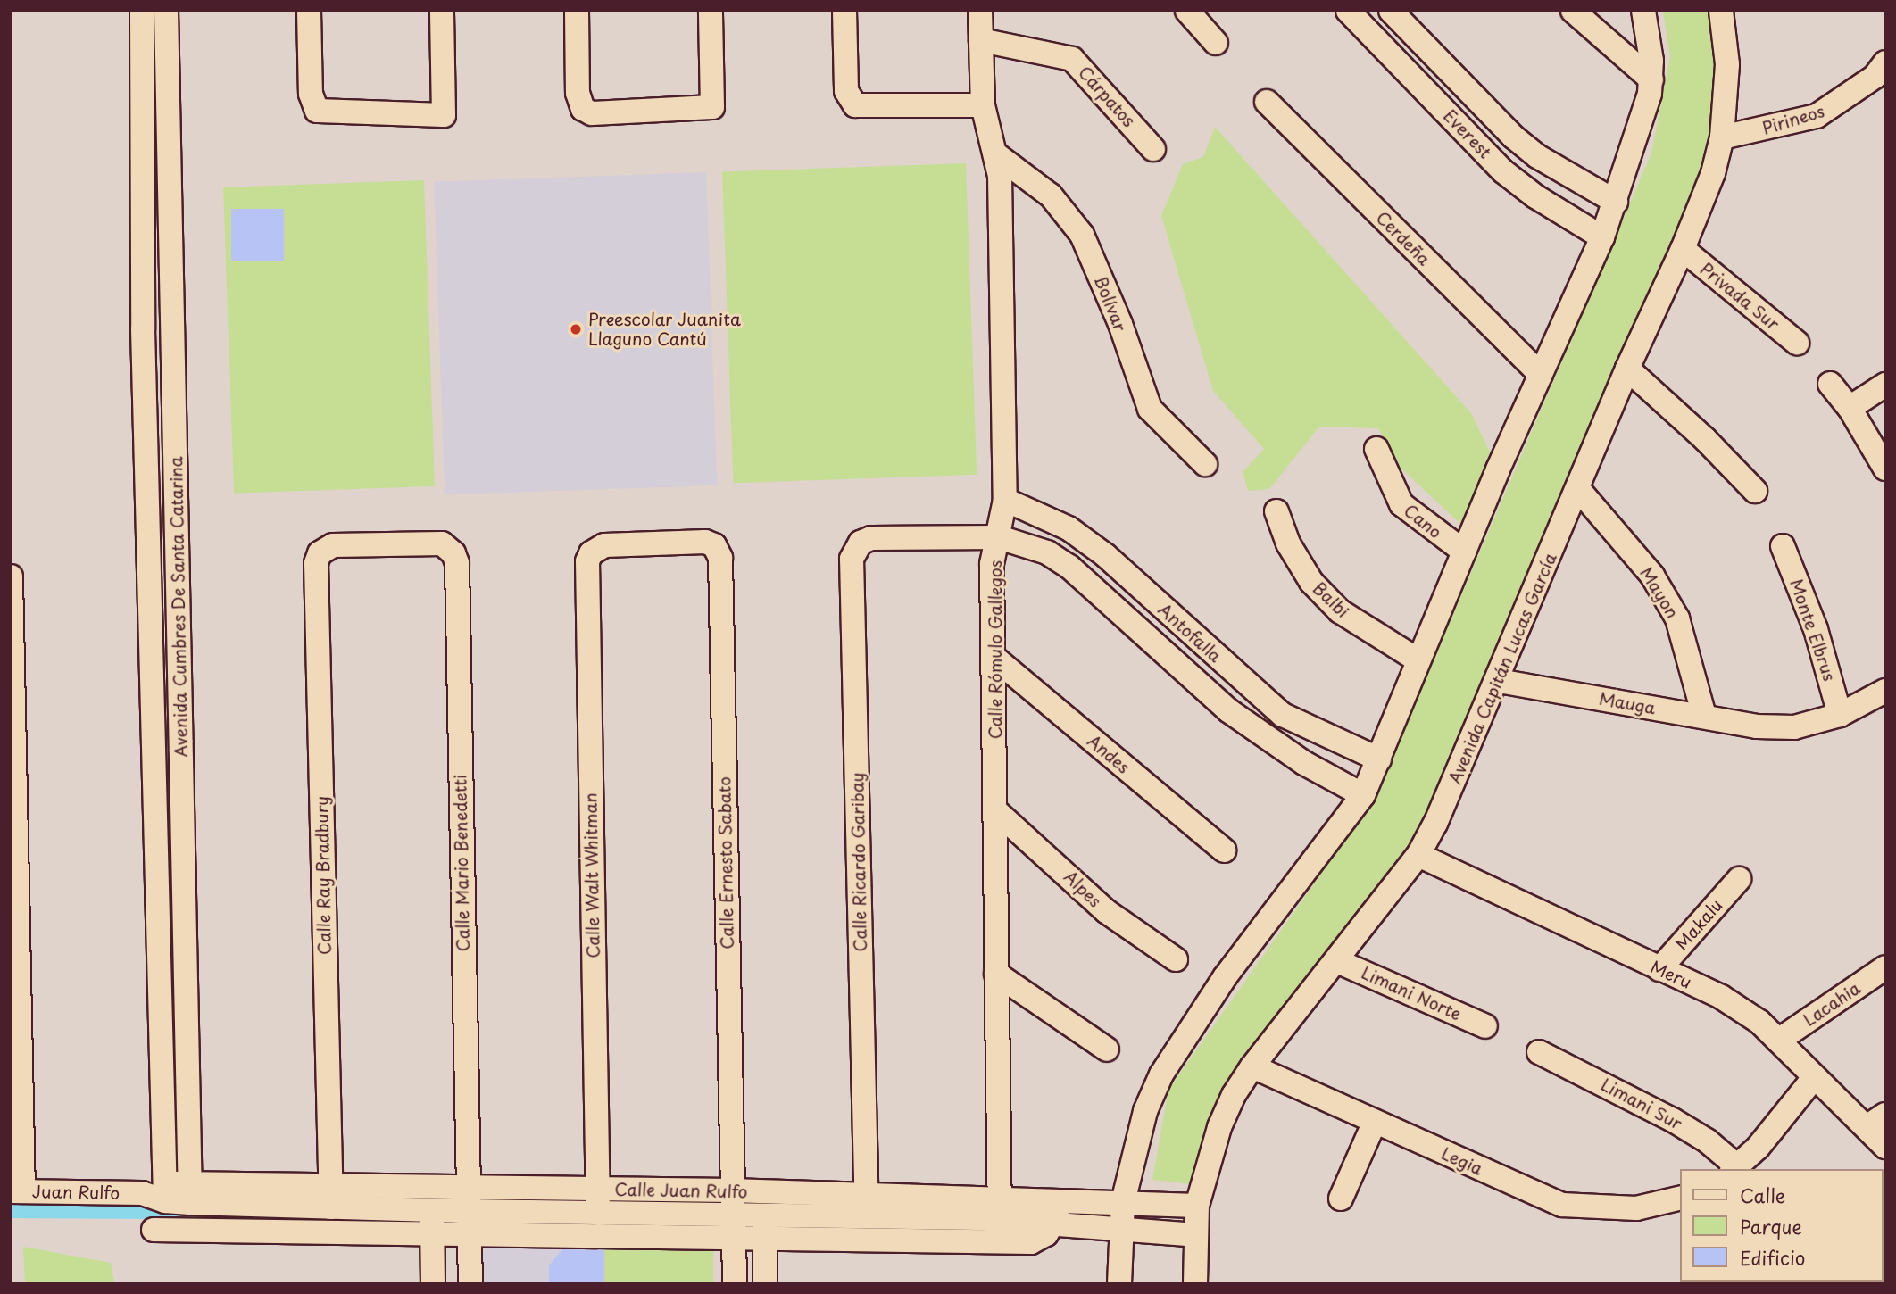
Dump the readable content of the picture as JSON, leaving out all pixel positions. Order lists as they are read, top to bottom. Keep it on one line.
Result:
{"streets":{"street":["Cárpatos","Pirineos","Everest","Cerdeña","Privada Sur","Bolívar","Cano","Mayon","Balbi","Avenida Cumbres De Santa Catarina","Monte Elbrus","Antofalla","Calle Rómulo Gallegos","Avenida Capitán Lucas García","Mauga","Andes","Calle Ricardo Garibay","Calle Mario Benedetti","Calle Ernesto Sabato","Calle Ray Bradbury","Calle Walt Whitman","Alpes","Makalu","Meru","Limani Norte","Lacahia","Limani Sur","Legia","Calle Juan Rulfo","Juan Rulfo"]},"crossings":[["Cárpatos","Calle Rómulo Gallegos"],["Pirineos","Avenida Capitán Lucas García"],["Privada Sur","Avenida Capitán Lucas García"],["Bolívar","Calle Rómulo Gallegos"],["Mayon","Avenida Capitán Lucas García"],["Mayon","Mauga"],["Avenida Cumbres De Santa Catarina","Calle Juan Rulfo"],["Avenida Cumbres De Santa Catarina","Juan Rulfo"],["Monte Elbrus","Mauga"],["Antofalla","Calle Rómulo Gallegos"],["Antofalla","Calle Ricardo Garibay"],["Calle Rómulo Gallegos","Andes"],["Calle Rómulo Gallegos","Alpes"],["Calle Rómulo Gallegos","Calle Juan Rulfo"],["Avenida Capitán Lucas García","Mauga"],["Avenida Capitán Lucas García","Meru"],["Avenida Capitán Lucas García","Limani Norte"],["Avenida Capitán Lucas García","Legia"],["Avenida Capitán Lucas García","Calle Juan Rulfo"],["Calle Ricardo Garibay","Calle Juan Rulfo"],["Calle Mario Benedetti","Calle Ray Bradbury"],["Calle Mario Benedetti","Calle Juan Rulfo"],["Calle Ernesto Sabato","Calle Walt Whitman"],["Calle Ernesto Sabato","Calle Juan Rulfo"],["Calle Ray Bradbury","Calle Juan Rulfo"],["Calle Walt Whitman","Calle Juan Rulfo"],["Makalu","Meru"],["Meru","Lacahia"],["Calle Juan Rulfo","Juan Rulfo"]],"places":["Preescolar Juanita Llaguno Cantú"],"legend":["Calle","Parque","Edificio"]}
